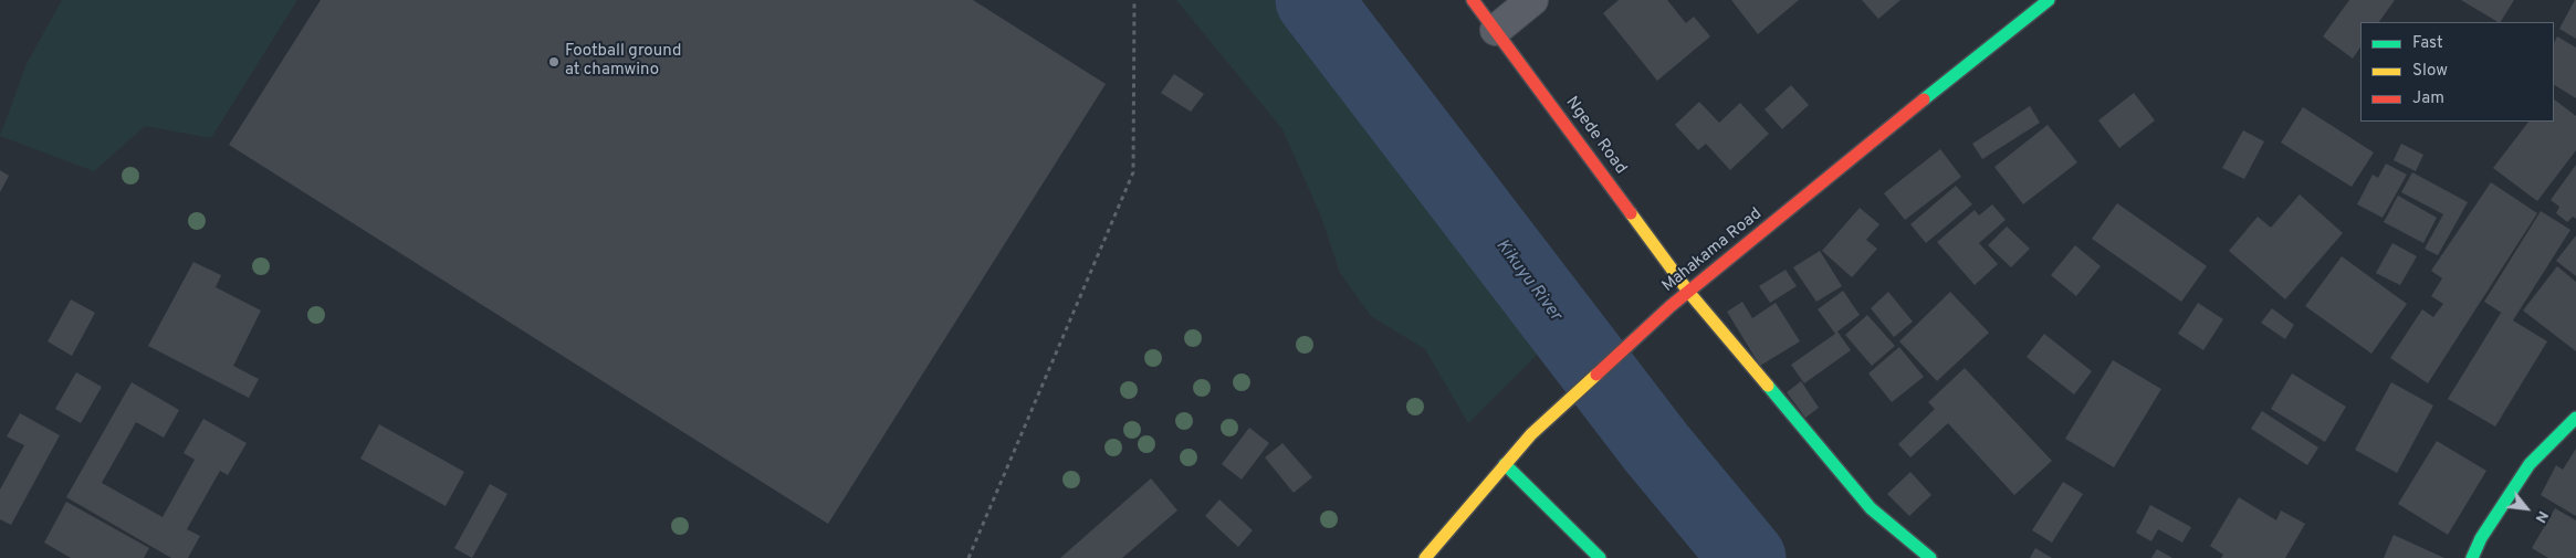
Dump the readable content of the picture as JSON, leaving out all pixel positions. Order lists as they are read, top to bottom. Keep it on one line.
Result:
{"streets":{"street":["Ngede Road","Mahakama Road"]},"crossings":[["Ngede Road","Mahakama Road"]],"water":["Kikuyu River"],"places":["Football ground at chamwino"],"legend":["Fast","Slow","Jam"],"north":"bottom right"}
